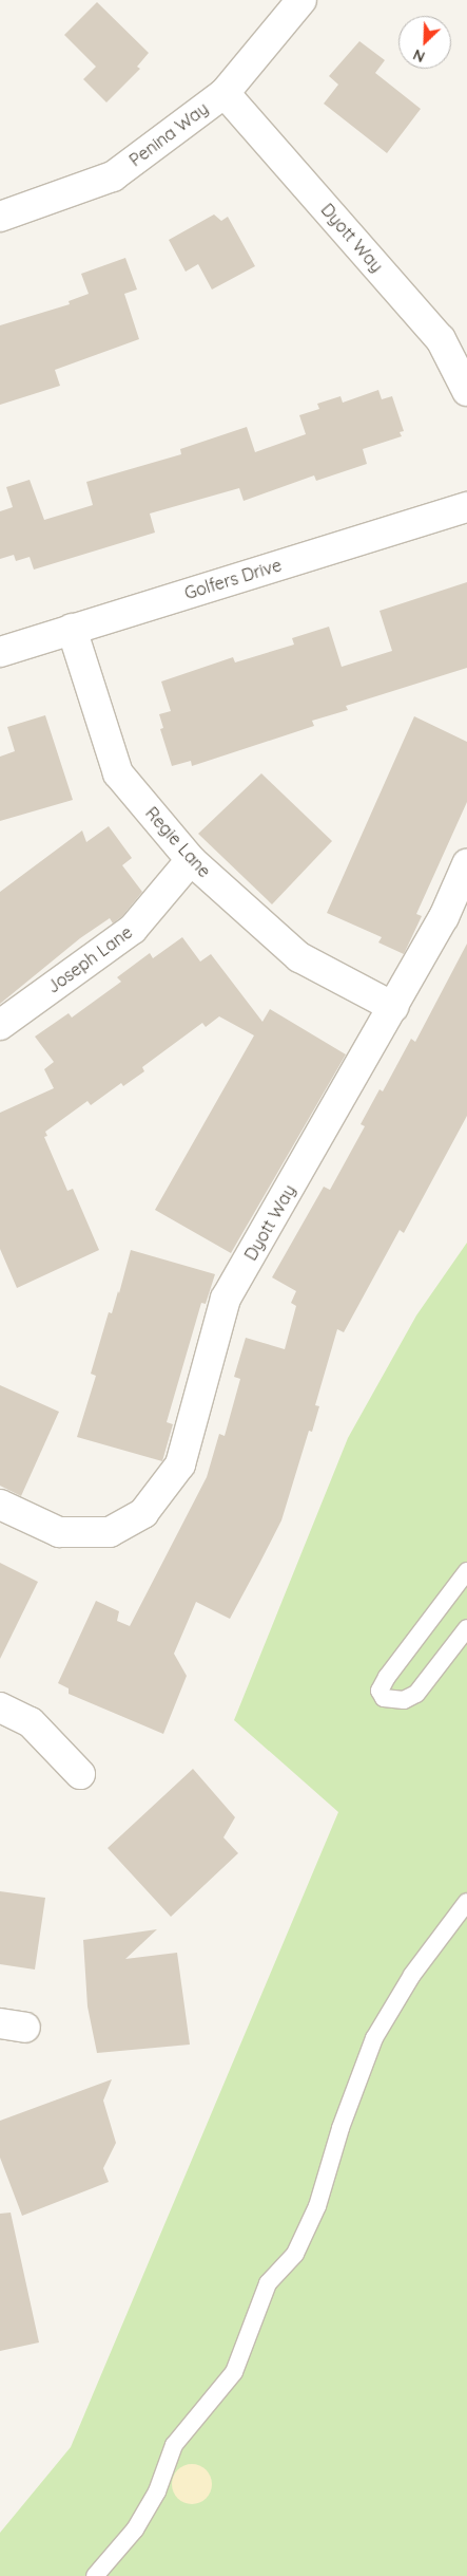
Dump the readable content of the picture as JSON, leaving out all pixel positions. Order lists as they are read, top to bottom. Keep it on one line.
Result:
{"streets":{"street":["Penina Way","Dyott Way","Golfers Drive","Regie Lane","Joseph Lane"]},"crossings":[["Penina Way","Dyott Way"],["Dyott Way","Regie Lane"],["Golfers Drive","Regie Lane"],["Regie Lane","Joseph Lane"]],"north":"bottom left"}
